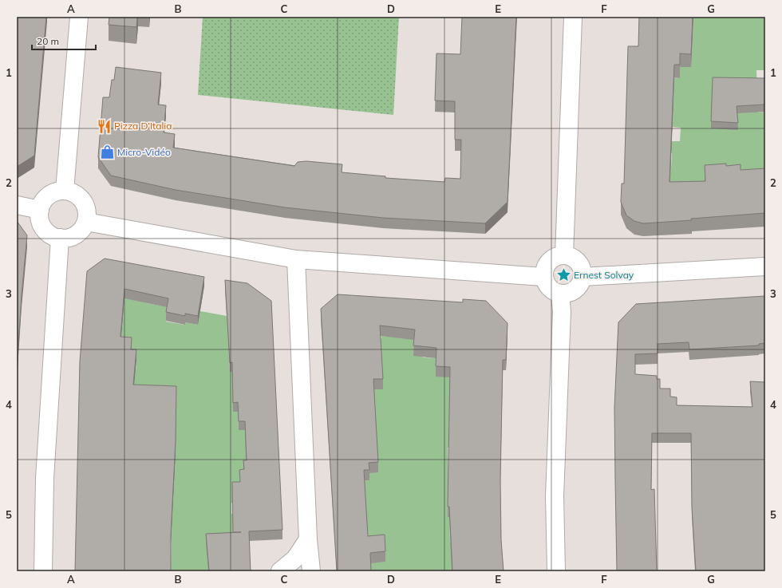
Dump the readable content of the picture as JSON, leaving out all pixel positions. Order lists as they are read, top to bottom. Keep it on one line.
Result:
{"places":{"restaurant":["Pizza D’Italia"],"shop":["Micro-Vidéo"],"place":["Ernest Solvay"]},"scale_bar":"20 m","grid":{"columns":["A","B","C","D","E","F","G"],"rows":["1","2","3","4","5"]}}
